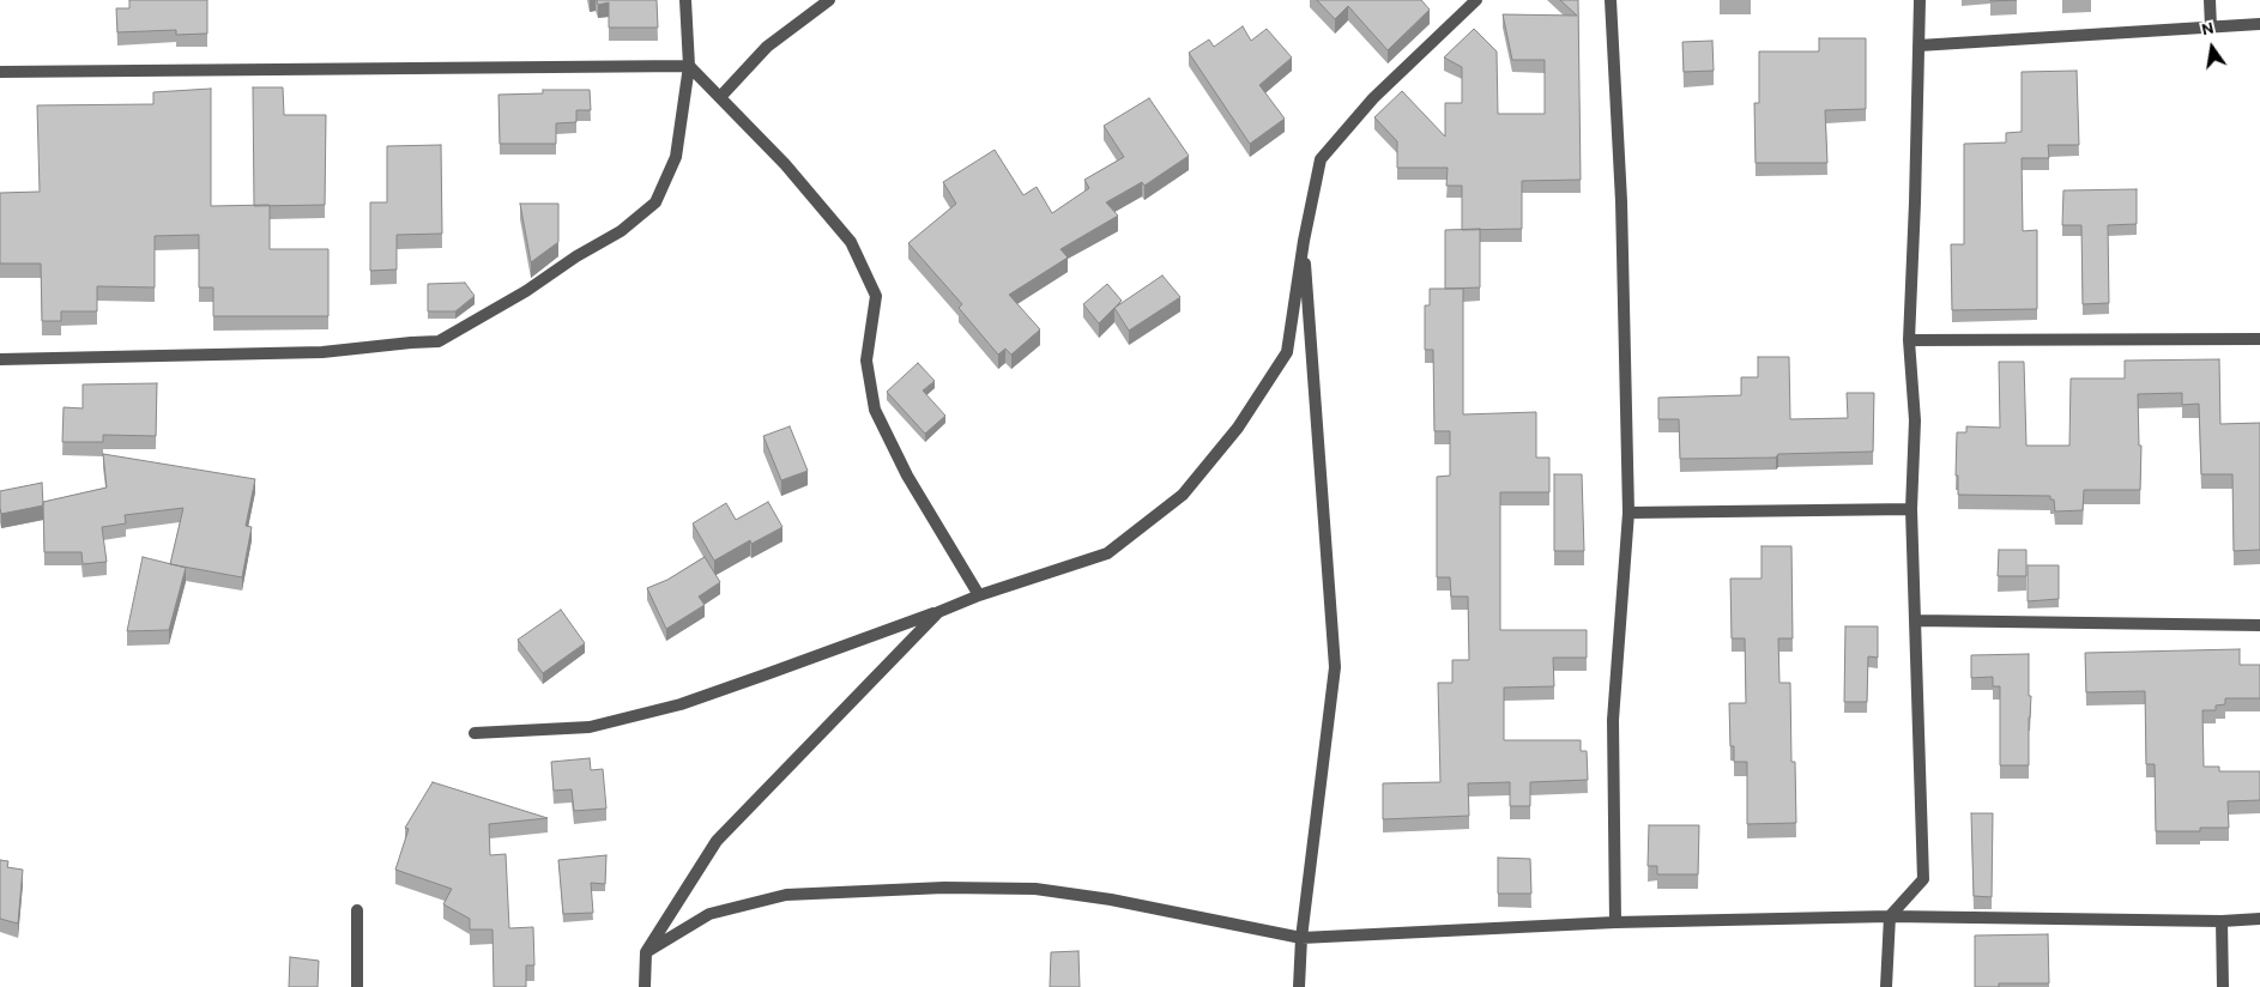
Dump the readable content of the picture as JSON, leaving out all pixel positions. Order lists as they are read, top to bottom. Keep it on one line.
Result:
{"north":"top"}
